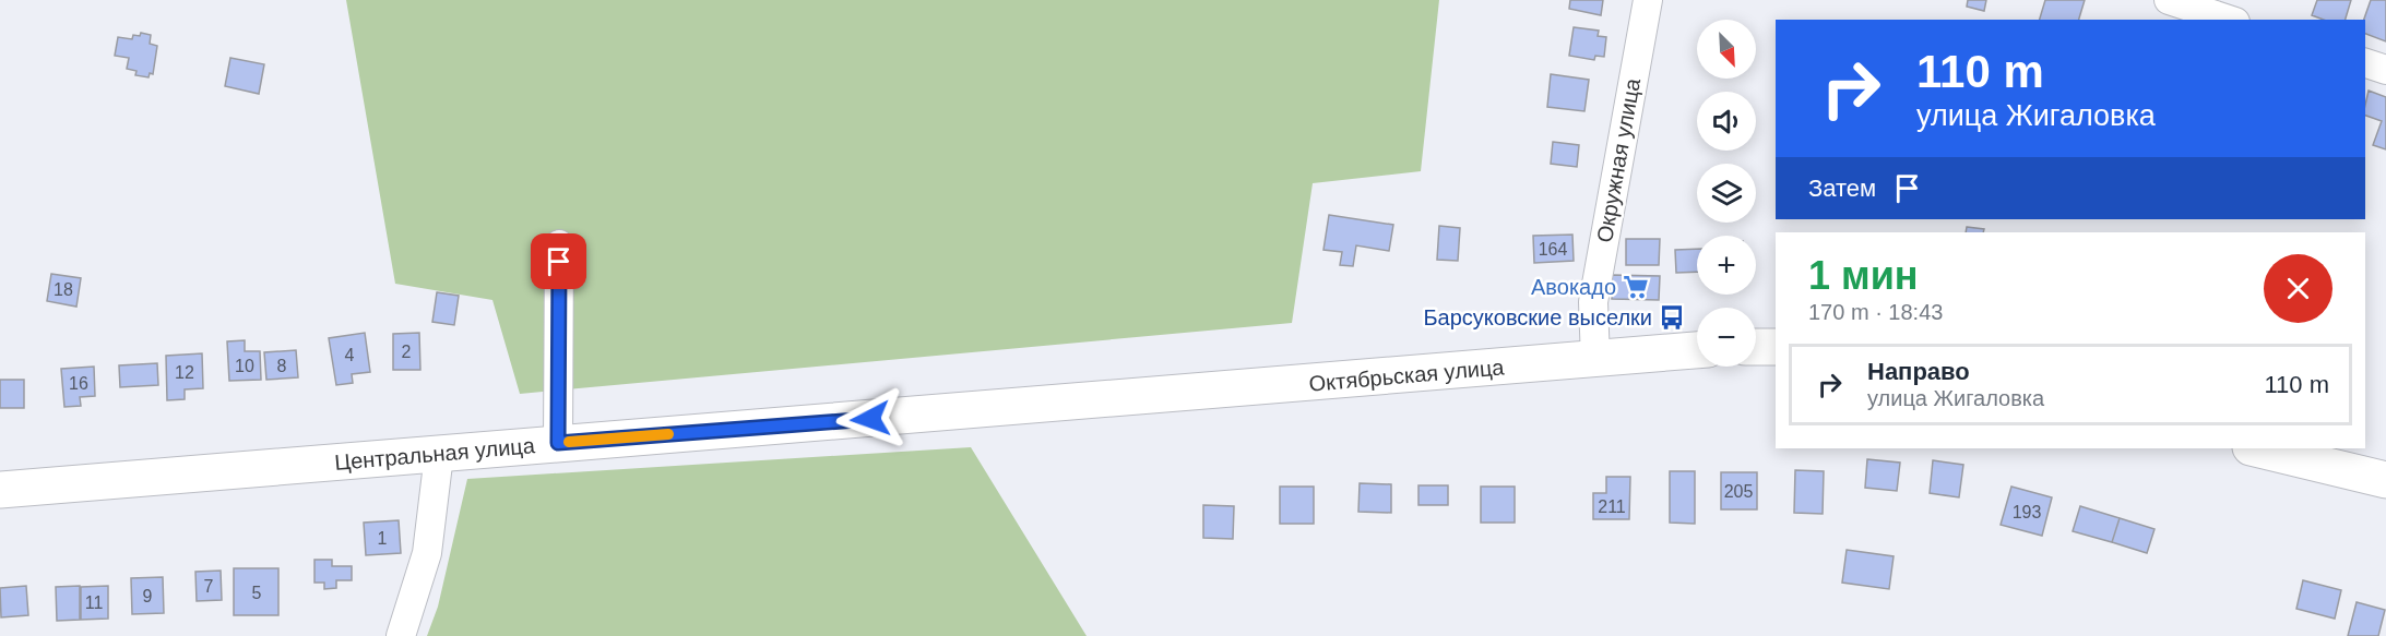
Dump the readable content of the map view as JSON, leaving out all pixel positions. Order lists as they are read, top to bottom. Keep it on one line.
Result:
{"streets":{"main road":["Октябрьская улица","Центральная улица"],"street":["Окружная улица"]},"crossings":[["Окружная улица","Октябрьская улица"],["Октябрьская улица","Центральная улица"]],"places":{"supermarket":["Авокадо"],"bus stop":["Барсуковские выселки"]},"house_numbers":["164","18","2","4","10","8","12","16","205","211","193","1","7","5","9","11"],"north":"bottom right","page":{"map_buttons":["+","−"],"turn":["110 m","улица Жигаловка"],"then":"Затем","heading":["1 мин","170 m · 18:43"],"list":[{"name":"Направо","note":"улица Жигаловка","value":"110 m"}]}}
